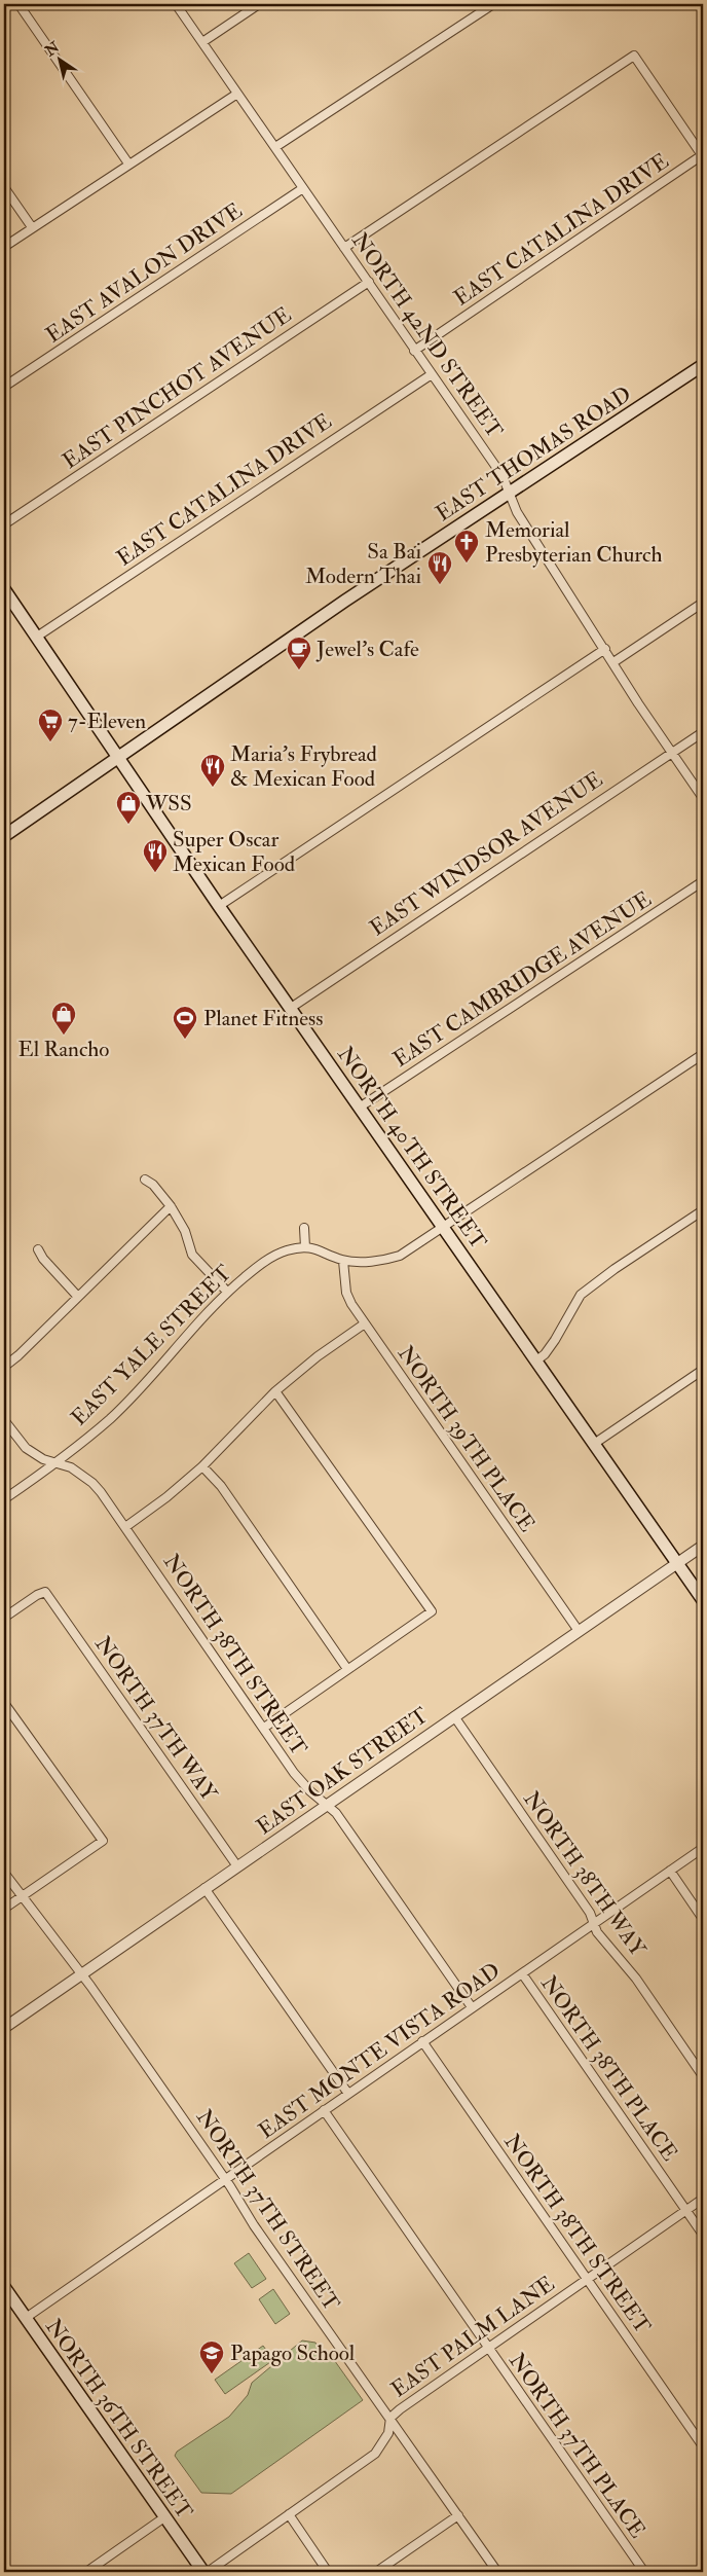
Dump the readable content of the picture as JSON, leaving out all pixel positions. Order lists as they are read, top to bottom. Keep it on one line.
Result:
{"streets":{"main road":["EAST THOMAS ROAD","NORTH 40TH STREET","NORTH 36TH STREET"],"street":["EAST CATALINA DRIVE","EAST AVALON DRIVE","NORTH 42ND STREET","EAST PINCHOT AVENUE","EAST WINDSOR AVENUE","EAST CAMBRIDGE AVENUE","EAST YALE STREET","NORTH 39TH PLACE","NORTH 38TH STREET","NORTH 37TH WAY","EAST OAK STREET","NORTH 38TH WAY","EAST MONTE VISTA ROAD","NORTH 38TH PLACE","NORTH 37TH STREET","EAST PALM LANE","NORTH 37TH PLACE"]},"crossings":[["EAST CATALINA DRIVE","NORTH 42ND STREET"],["EAST CATALINA DRIVE","NORTH 40TH STREET"],["EAST AVALON DRIVE","NORTH 42ND STREET"],["NORTH 42ND STREET","EAST PINCHOT AVENUE"],["NORTH 42ND STREET","EAST THOMAS ROAD"],["NORTH 42ND STREET","EAST WINDSOR AVENUE"],["EAST THOMAS ROAD","NORTH 40TH STREET"],["EAST WINDSOR AVENUE","NORTH 40TH STREET"],["EAST CAMBRIDGE AVENUE","NORTH 40TH STREET"],["NORTH 40TH STREET","EAST YALE STREET"],["NORTH 40TH STREET","EAST OAK STREET"],["EAST YALE STREET","NORTH 39TH PLACE"],["EAST YALE STREET","NORTH 38TH STREET"],["NORTH 39TH PLACE","EAST OAK STREET"],["NORTH 38TH STREET","EAST OAK STREET"],["NORTH 38TH STREET","EAST MONTE VISTA ROAD"],["NORTH 38TH STREET","EAST PALM LANE"],["NORTH 37TH WAY","EAST OAK STREET"],["EAST OAK STREET","NORTH 38TH WAY"],["EAST OAK STREET","NORTH 37TH STREET"],["NORTH 38TH WAY","EAST MONTE VISTA ROAD"],["EAST MONTE VISTA ROAD","NORTH 38TH PLACE"],["EAST MONTE VISTA ROAD","NORTH 37TH STREET"],["EAST MONTE VISTA ROAD","NORTH 36TH STREET"],["EAST MONTE VISTA ROAD","NORTH 37TH PLACE"],["NORTH 38TH PLACE","EAST PALM LANE"],["NORTH 37TH STREET","EAST PALM LANE"],["EAST PALM LANE","NORTH 37TH PLACE"]],"places":{"church":["Memorial Presbyterian Church"],"restaurant":["Sa Bai Modern Thai","Maria's Frybread & Mexican Food","Super Oscar Mexican Food"],"cafe":["Jewel's Cafe"],"supermarket":["7-Eleven"],"shop":["WSS","El Rancho"],"sports":["Planet Fitness"],"school or university":["Papago School"]},"north":"top left"}
